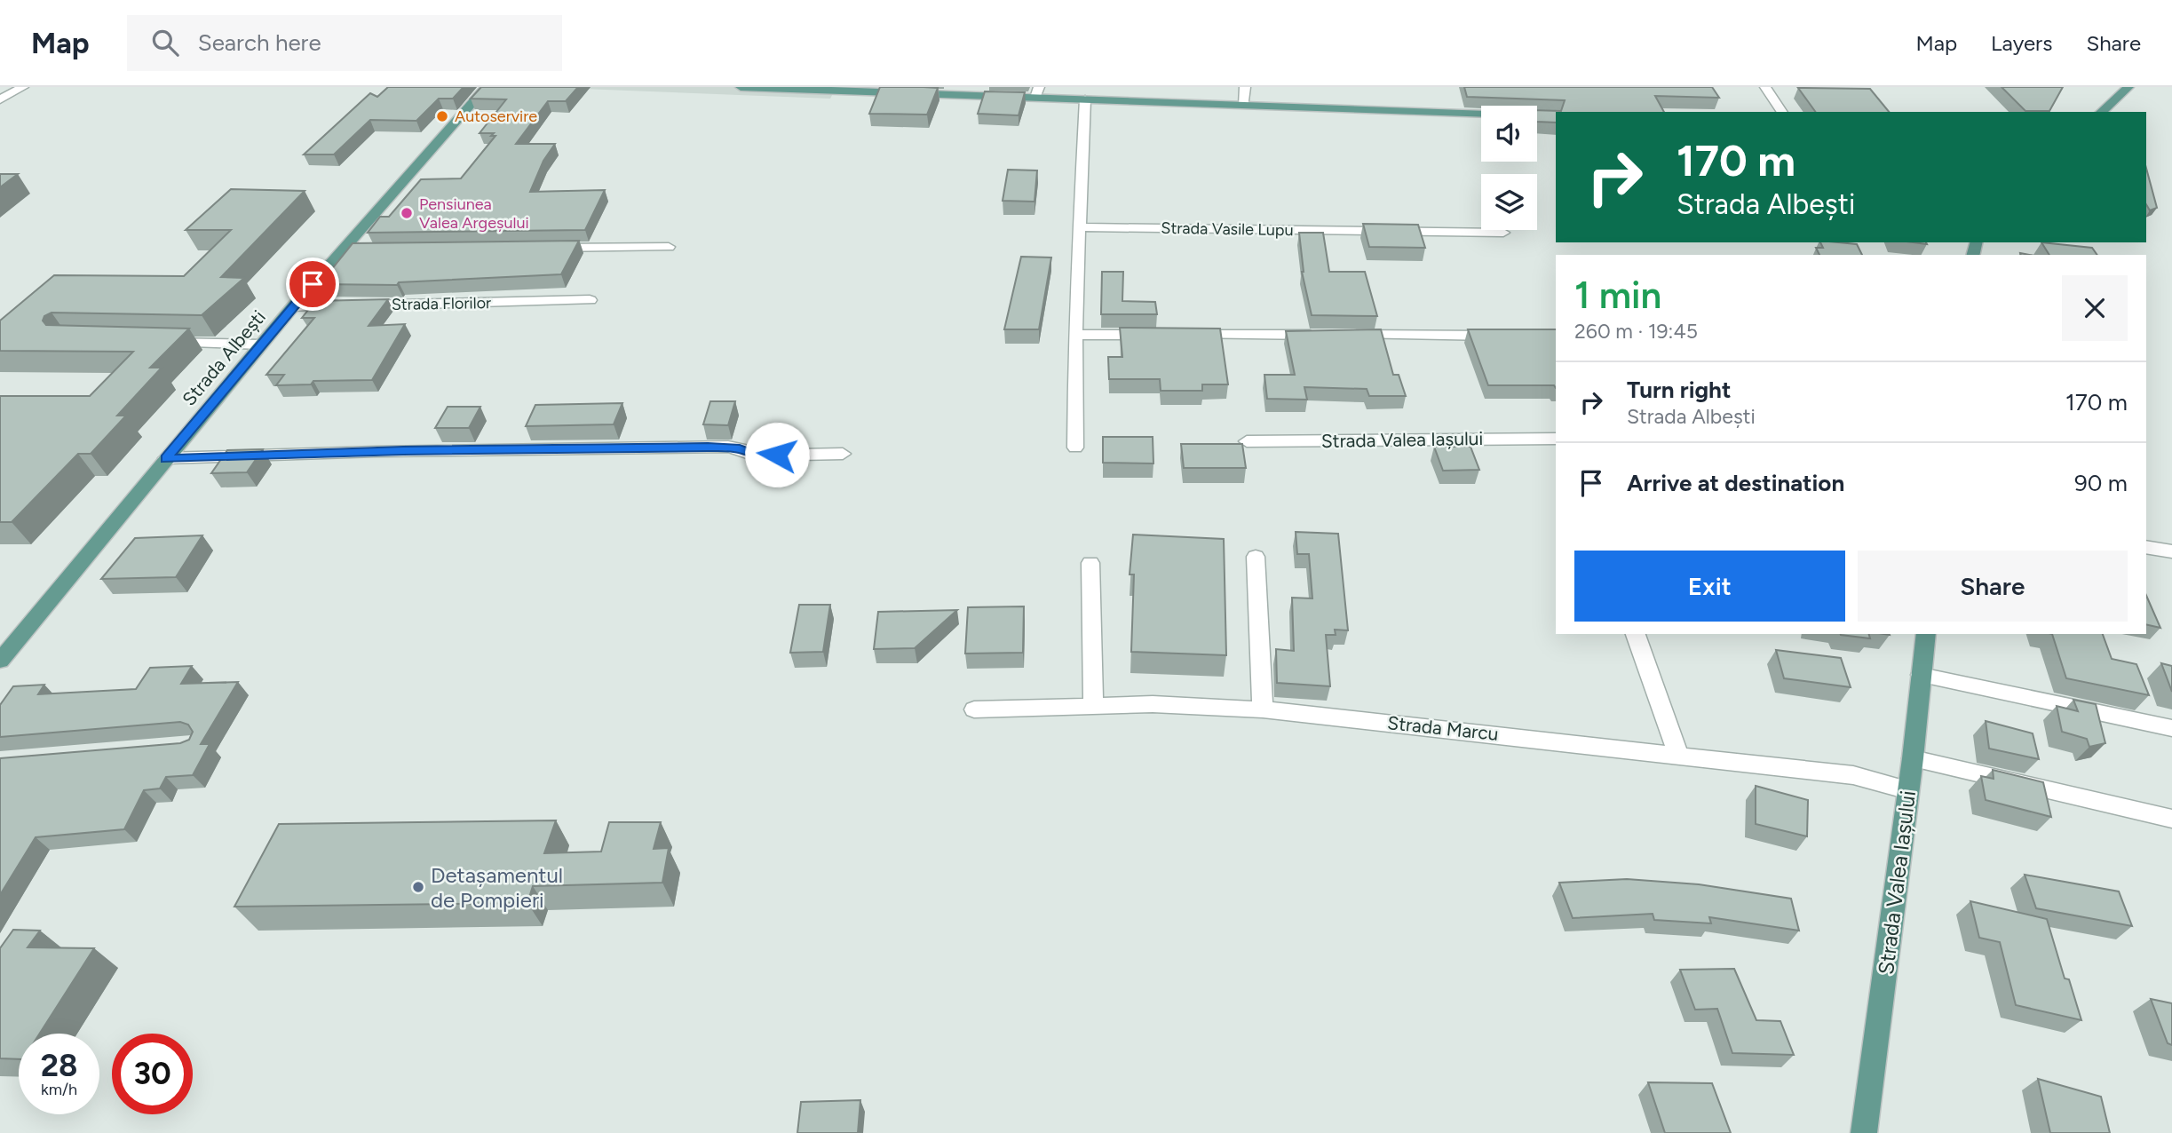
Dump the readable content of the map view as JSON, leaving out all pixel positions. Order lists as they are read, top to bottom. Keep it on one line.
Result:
{"streets":{"main road":["Strada Albești","Strada Valea Iașului"],"street":["Strada Vasile Lupu","Strada Florilor","Strada Marcu"]},"crossings":[["Strada Florilor","Strada Albești"],["Strada Valea Iașului","Strada Marcu"]],"places":["Autoservire","Pensiunea Valea Argeșului","Detașamentul de Pompieri"],"page":{"header":"Map","search":"Search here","nav":["Map","Layers","Share"],"turn":["170 m","Strada Albești"],"heading":["1 min","260 m · 19:45"],"list":[{"name":"Turn right","note":"Strada Albești","value":"170 m"},{"name":"Arrive at destination","value":"90 m"}],"buttons":["Exit","Share"],"speed":"28 km/h","limit":"30"}}
